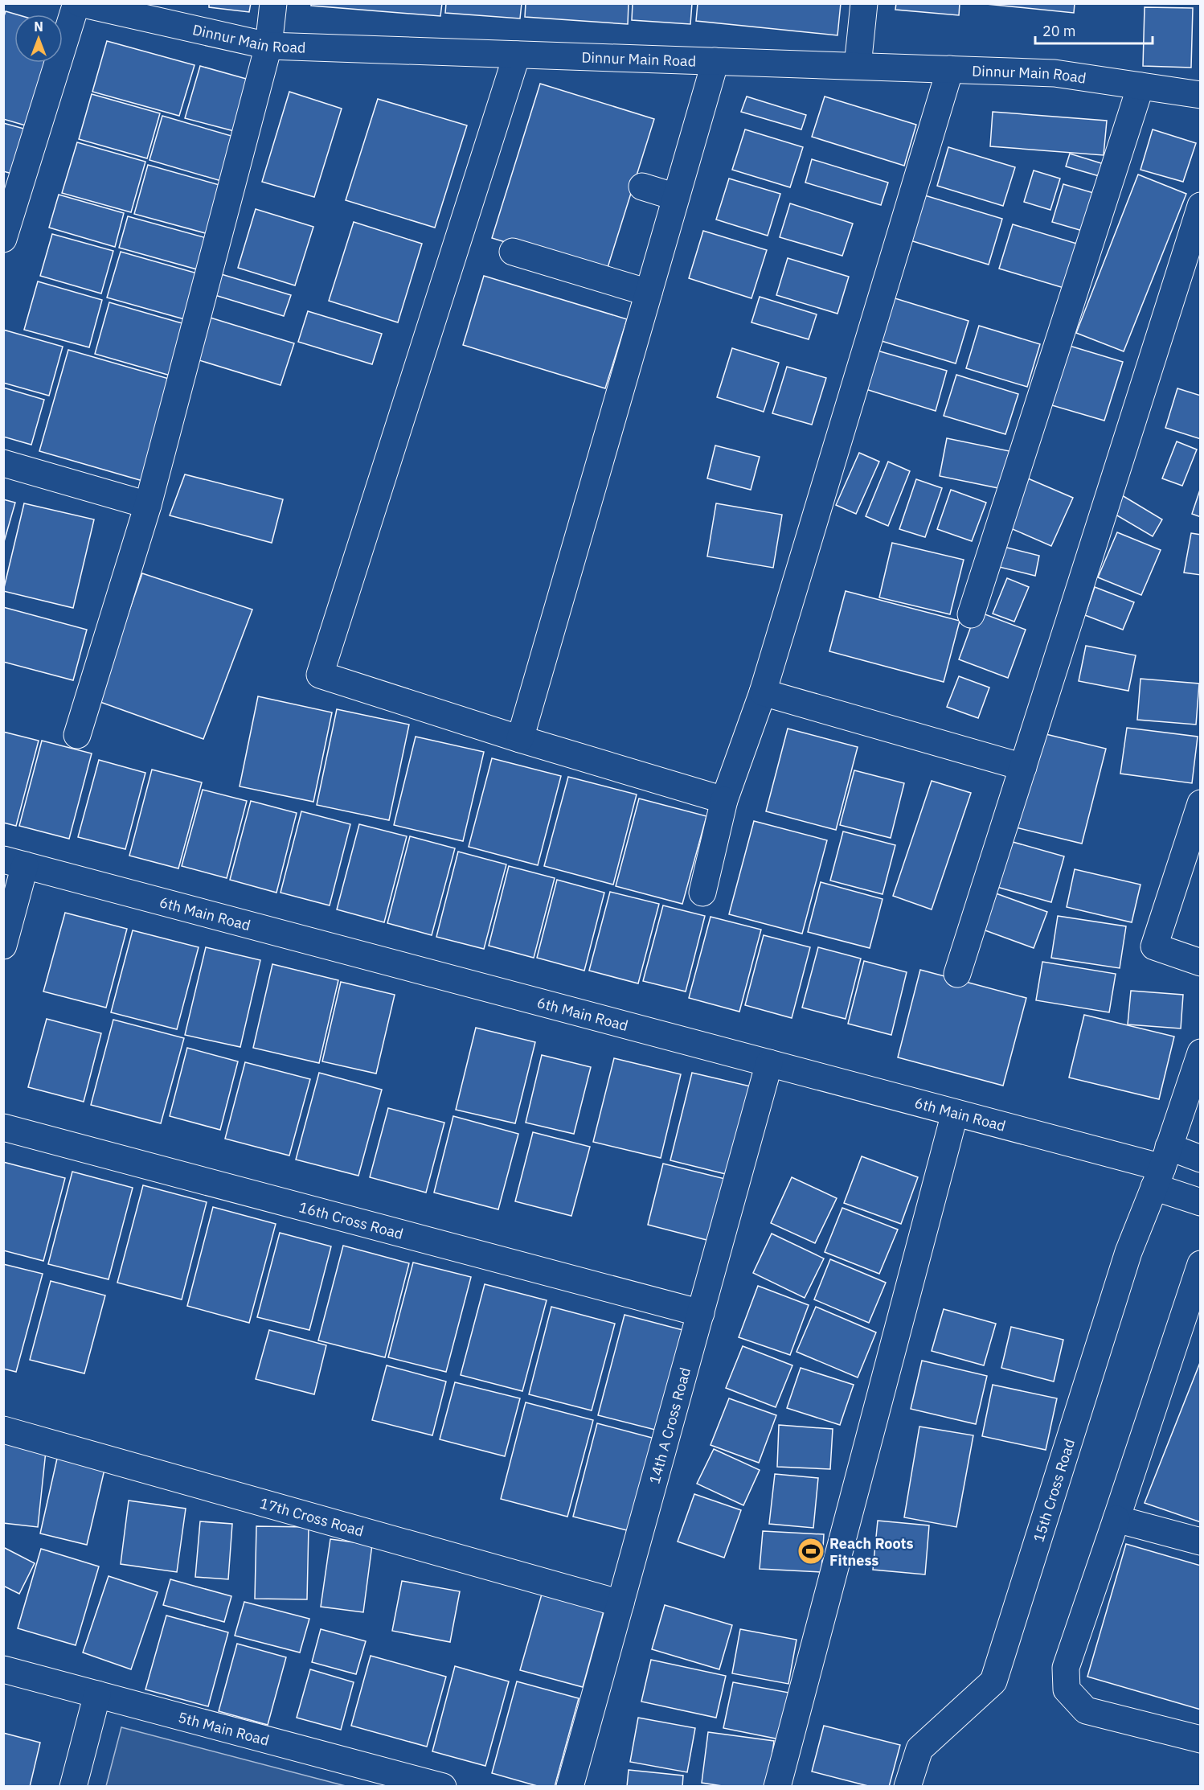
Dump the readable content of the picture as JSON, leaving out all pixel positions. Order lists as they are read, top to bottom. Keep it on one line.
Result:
{"streets":{"street":["Dinnur Main Road","6th Main Road","16th Cross Road","14th A Cross Road","15th Cross Road","17th Cross Road","5th Main Road"]},"crossings":[["6th Main Road","14th A Cross Road"],["6th Main Road","15th Cross Road"],["16th Cross Road","14th A Cross Road"],["14th A Cross Road","17th Cross Road"]],"places":{"sports":["Reach Roots Fitness"]},"scale_bar":"20 m","north":"top"}
